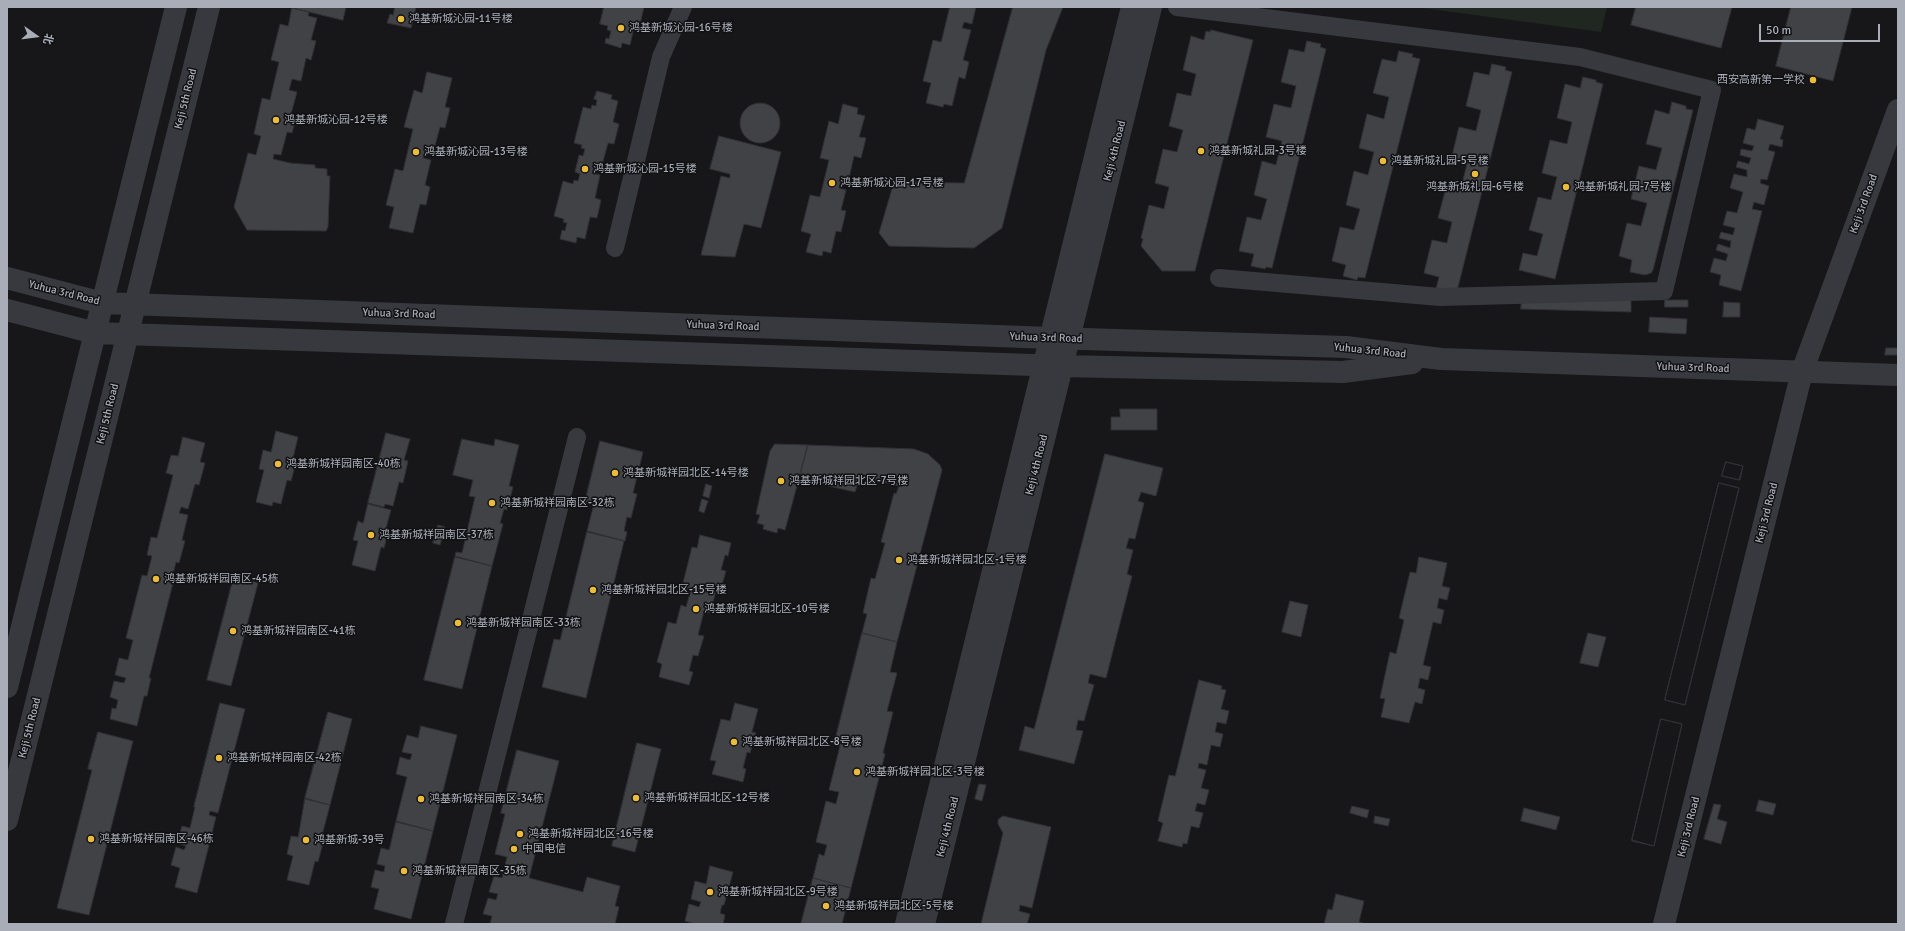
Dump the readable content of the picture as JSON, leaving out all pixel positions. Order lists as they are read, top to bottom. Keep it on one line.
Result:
{"streets":{"street":["Keji 5th Road","Keji 4th Road","Keji 3rd Road","Yuhua 3rd Road"]},"crossings":[["Keji 5th Road","Yuhua 3rd Road"],["Keji 4th Road","Yuhua 3rd Road"],["Keji 3rd Road","Yuhua 3rd Road"]],"places":["鸿基新城沁园-11号楼","鸿基新城沁园-16号楼","西安高新第一学校","鸿基新城沁园-12号楼","鸿基新城礼园-3号楼","鸿基新城沁园-13号楼","鸿基新城礼园-5号楼","鸿基新城沁园-15号楼","鸿基新城礼园-6号楼","鸿基新城沁园-17号楼","鸿基新城礼园-7号楼","鸿基新城祥园南区-40栋","鸿基新城祥园北区-14号楼","鸿基新城祥园北区-7号楼","鸿基新城祥园南区-32栋","鸿基新城祥园南区-37栋","鸿基新城祥园北区-1号楼","鸿基新城祥园南区-45栋","鸿基新城祥园北区-15号楼","鸿基新城祥园北区-10号楼","鸿基新城祥园南区-33栋","鸿基新城祥园南区-41栋","鸿基新城祥园北区-8号楼","鸿基新城祥园南区-42栋","鸿基新城祥园北区-3号楼","鸿基新城祥园北区-12号楼","鸿基新城祥园南区-34栋","鸿基新城祥园北区-16号楼","鸿基新城祥园南区-46栋","鸿基新城-39号","中国电信","鸿基新城祥园南区-35栋","鸿基新城祥园北区-9号楼","鸿基新城祥园北区-5号楼"],"scale_bar":"50 m","north":"right"}
